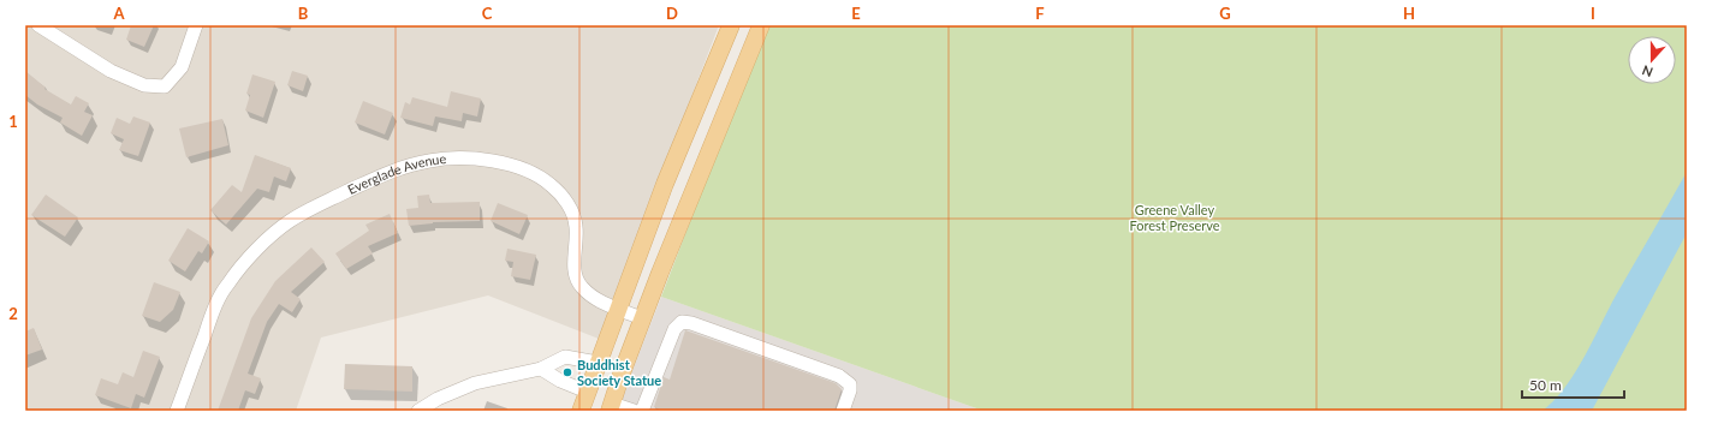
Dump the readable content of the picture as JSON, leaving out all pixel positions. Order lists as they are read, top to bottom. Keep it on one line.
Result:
{"streets":{"street":["Everglade Avenue"]},"parks":["Greene Valley Forest Preserve"],"places":["Buddhist Society Statue"],"scale_bar":"50 m","north":"bottom","grid":{"columns":["A","B","C","D","E","F","G","H","I"],"rows":["1","2"]}}
